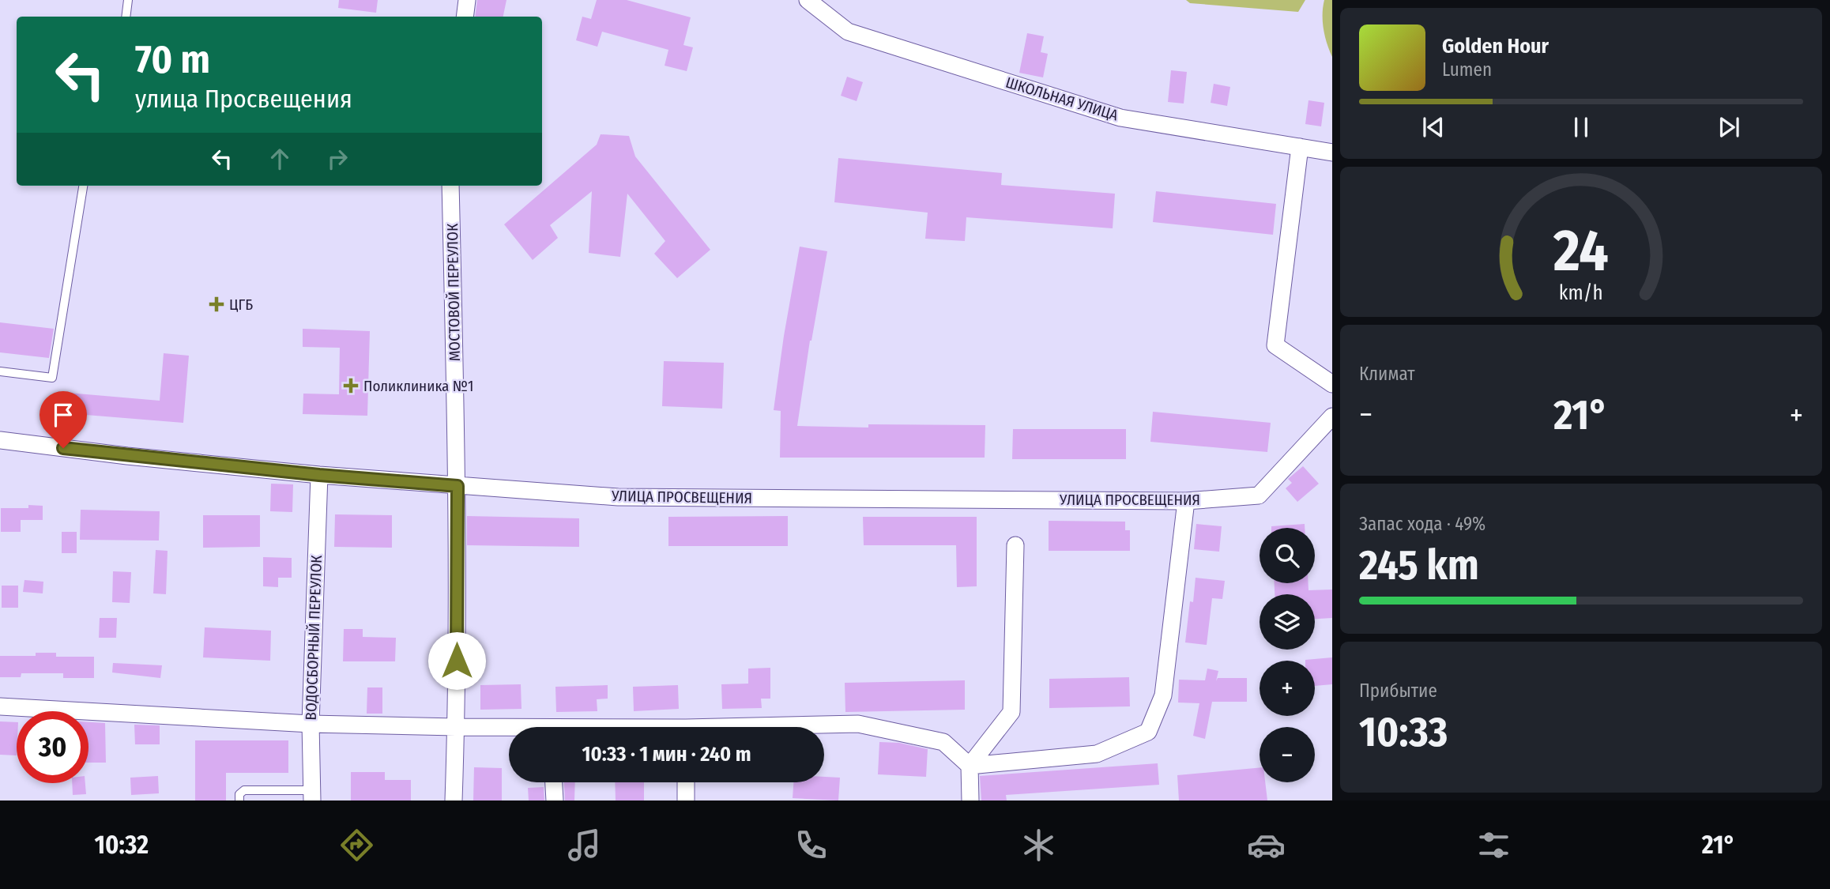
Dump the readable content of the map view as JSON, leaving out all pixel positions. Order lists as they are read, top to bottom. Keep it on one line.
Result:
{"streets":{"street":["ШКОЛЬНАЯ УЛИЦА","МОСТОВОЙ ПЕРЕУЛОК","УЛИЦА ПРОСВЕЩЕНИЯ","ВОДОСБОРНЫЙ ПЕРЕУЛОК"]},"crossings":[["МОСТОВОЙ ПЕРЕУЛОК","УЛИЦА ПРОСВЕЩЕНИЯ"],["УЛИЦА ПРОСВЕЩЕНИЯ","ВОДОСБОРНЫЙ ПЕРЕУЛОК"]],"places":{"health":["ЦГБ","Поликлиника №1"]},"page":{"turn":["70 m","улица Просвещения"],"song":["Golden Hour","Lumen"],"tile":["Климат",["Запас хода · 49%","245 km"],["Прибытие","10:33"]],"heat":["−","21°","+"],"map_buttons":["+","−"],"limit":"30","trip":"10:33 · 1 мин · 240 m","tabs":["10:32","21°"],"gauge":["24","km/h"]}}
